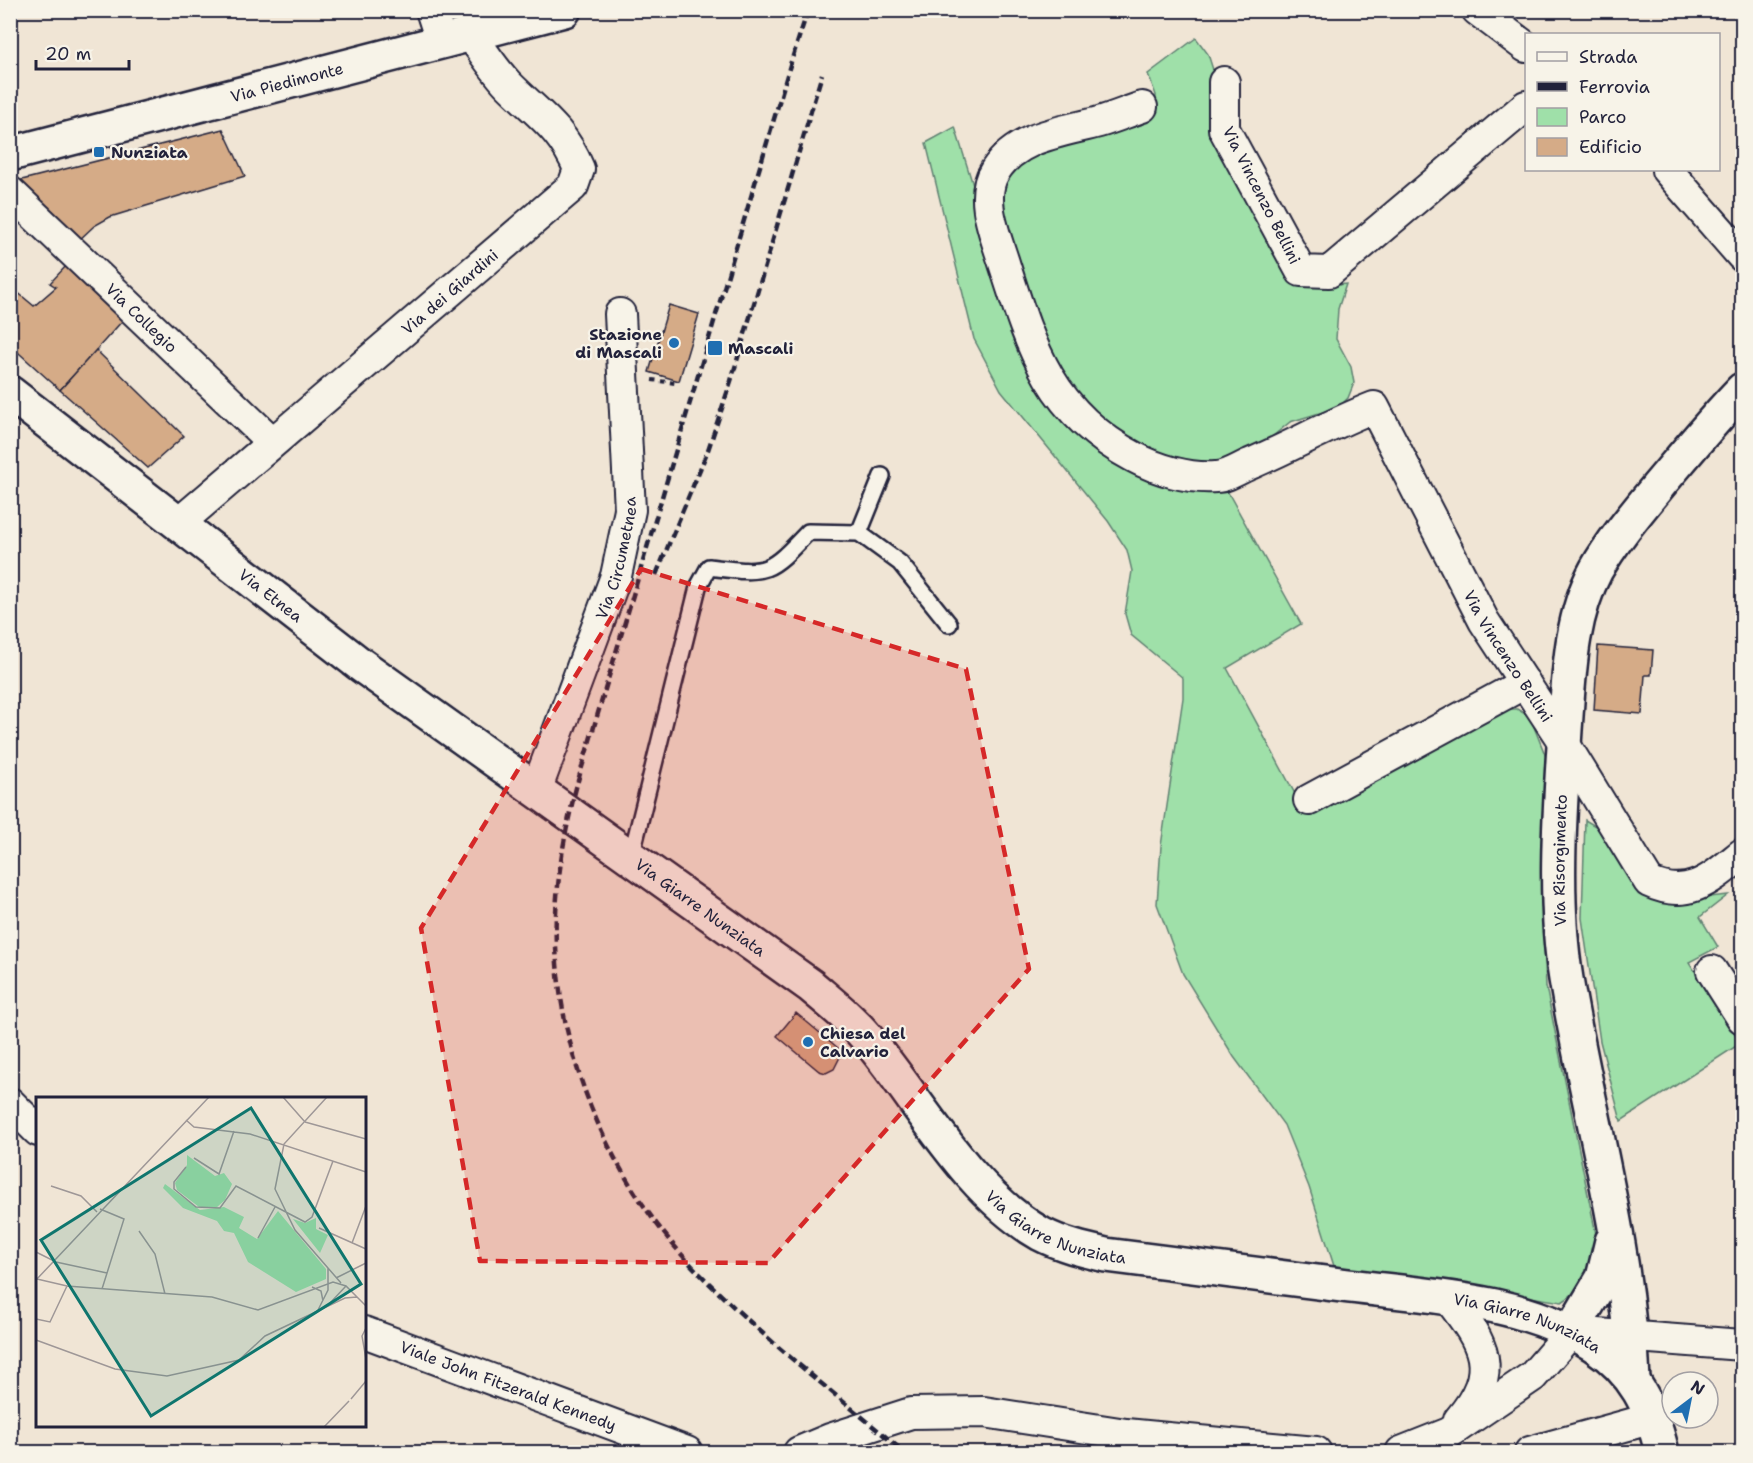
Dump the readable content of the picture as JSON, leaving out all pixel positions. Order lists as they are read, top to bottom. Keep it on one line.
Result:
{"streets":{"street":["Via Piedimonte","Via Vincenzo Bellini","Via dei Giardini","Via Collegio","Via Circumetnea","Via Etnea","Via Risorgimento","Via Giarre Nunziata","Viale John Fitzerald Kennedy"]},"crossings":[["Via Piedimonte","Via dei Giardini"],["Via Vincenzo Bellini","Via Risorgimento"],["Via dei Giardini","Via Collegio"],["Via dei Giardini","Via Etnea"],["Via Circumetnea","Via Etnea"],["Via Circumetnea","Via Giarre Nunziata"],["Via Etnea","Via Giarre Nunziata"],["Via Risorgimento","Via Giarre Nunziata"]],"places":{"transit":["Nunziata","Mascali"],"other":["Stazione di Mascali","Chiesa del Calvario"]},"legend":["Strada","Ferrovia","Parco","Edificio"],"scale_bar":"20 m","north":"top right"}
